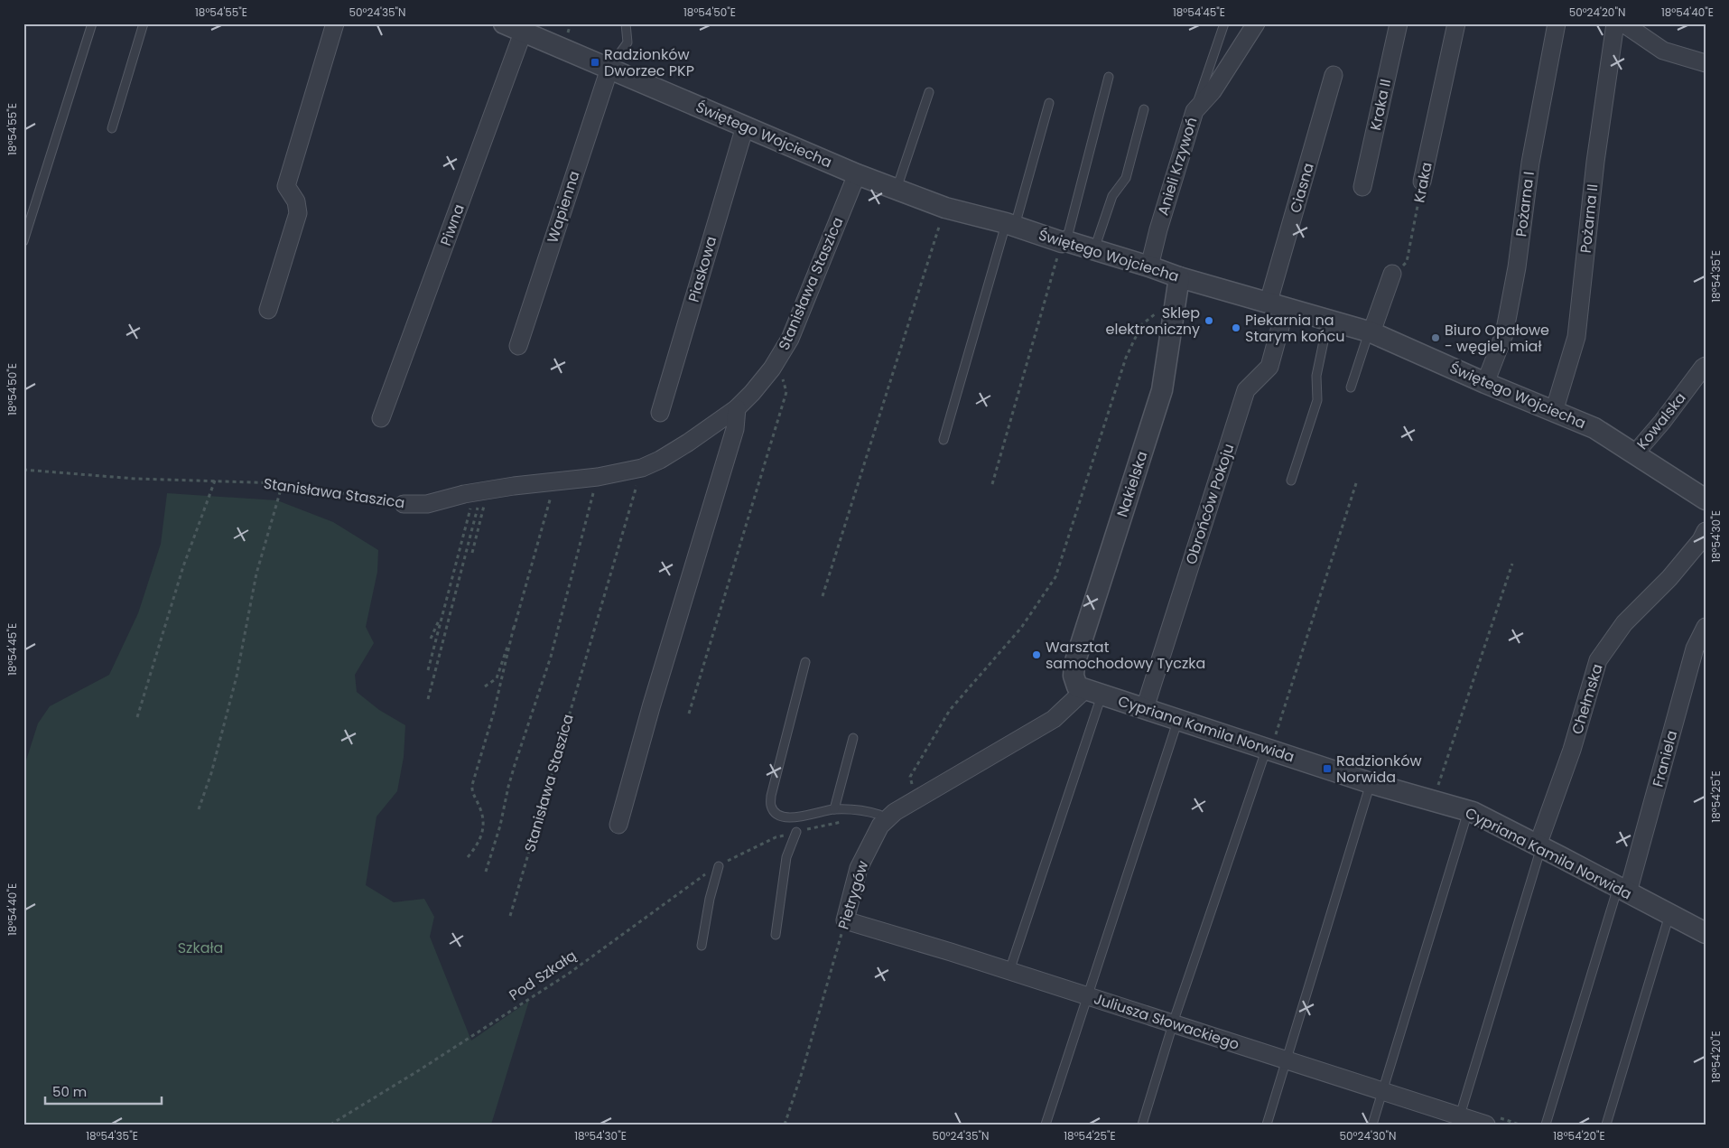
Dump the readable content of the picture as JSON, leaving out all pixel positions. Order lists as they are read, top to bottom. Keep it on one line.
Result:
{"streets":{"street":["Kraka II","Świętego Wojciecha","Anieli Krzywoń","Kraka","Ciasna","Pożarna I","Wapienna","Pożarna II","Piwna","Piaskowa","Stanisława Staszica","Kowalska","Nakielska","Obrońców Pokoju","Chełmska","Cypriana Kamila Norwida","Franiela","Pietrygów","Juliusza Słowackiego"],"path":["Pod Szkałą"]},"crossings":[["Świętego Wojciecha","Anieli Krzywoń"],["Świętego Wojciecha","Ciasna"],["Świętego Wojciecha","Pożarna I"],["Świętego Wojciecha","Wapienna"],["Świętego Wojciecha","Pożarna II"],["Świętego Wojciecha","Piwna"],["Świętego Wojciecha","Piaskowa"],["Świętego Wojciecha","Stanisława Staszica"],["Świętego Wojciecha","Kowalska"],["Świętego Wojciecha","Nakielska"],["Świętego Wojciecha","Obrońców Pokoju"],["Świętego Wojciecha","Pietrygów"],["Ciasna","Obrońców Pokoju"],["Nakielska","Cypriana Kamila Norwida"],["Nakielska","Pietrygów"],["Obrońców Pokoju","Cypriana Kamila Norwida"],["Chełmska","Cypriana Kamila Norwida"],["Cypriana Kamila Norwida","Franiela"],["Cypriana Kamila Norwida","Pietrygów"],["Pietrygów","Juliusza Słowackiego"]],"parks":["Szkała"],"places":{"transit":["Radzionków Dworzec PKP","Radzionków Norwida"],"other":["Sklep elektroniczny","Piekarnia na Starym końcu","Biuro Opałowe - węgiel, miał","Warsztat samochodowy Tyczka"]},"scale_bar":"50 m","coordinates":["18°54'55\"E","50°24'35\"N","18°54'50\"E","18°54'45\"E","50°24'20\"N","18°54'40\"E","18°54'35\"E","18°54'30\"E","18°54'25\"E","18°54'20\"E","50°24'30\"N"]}
